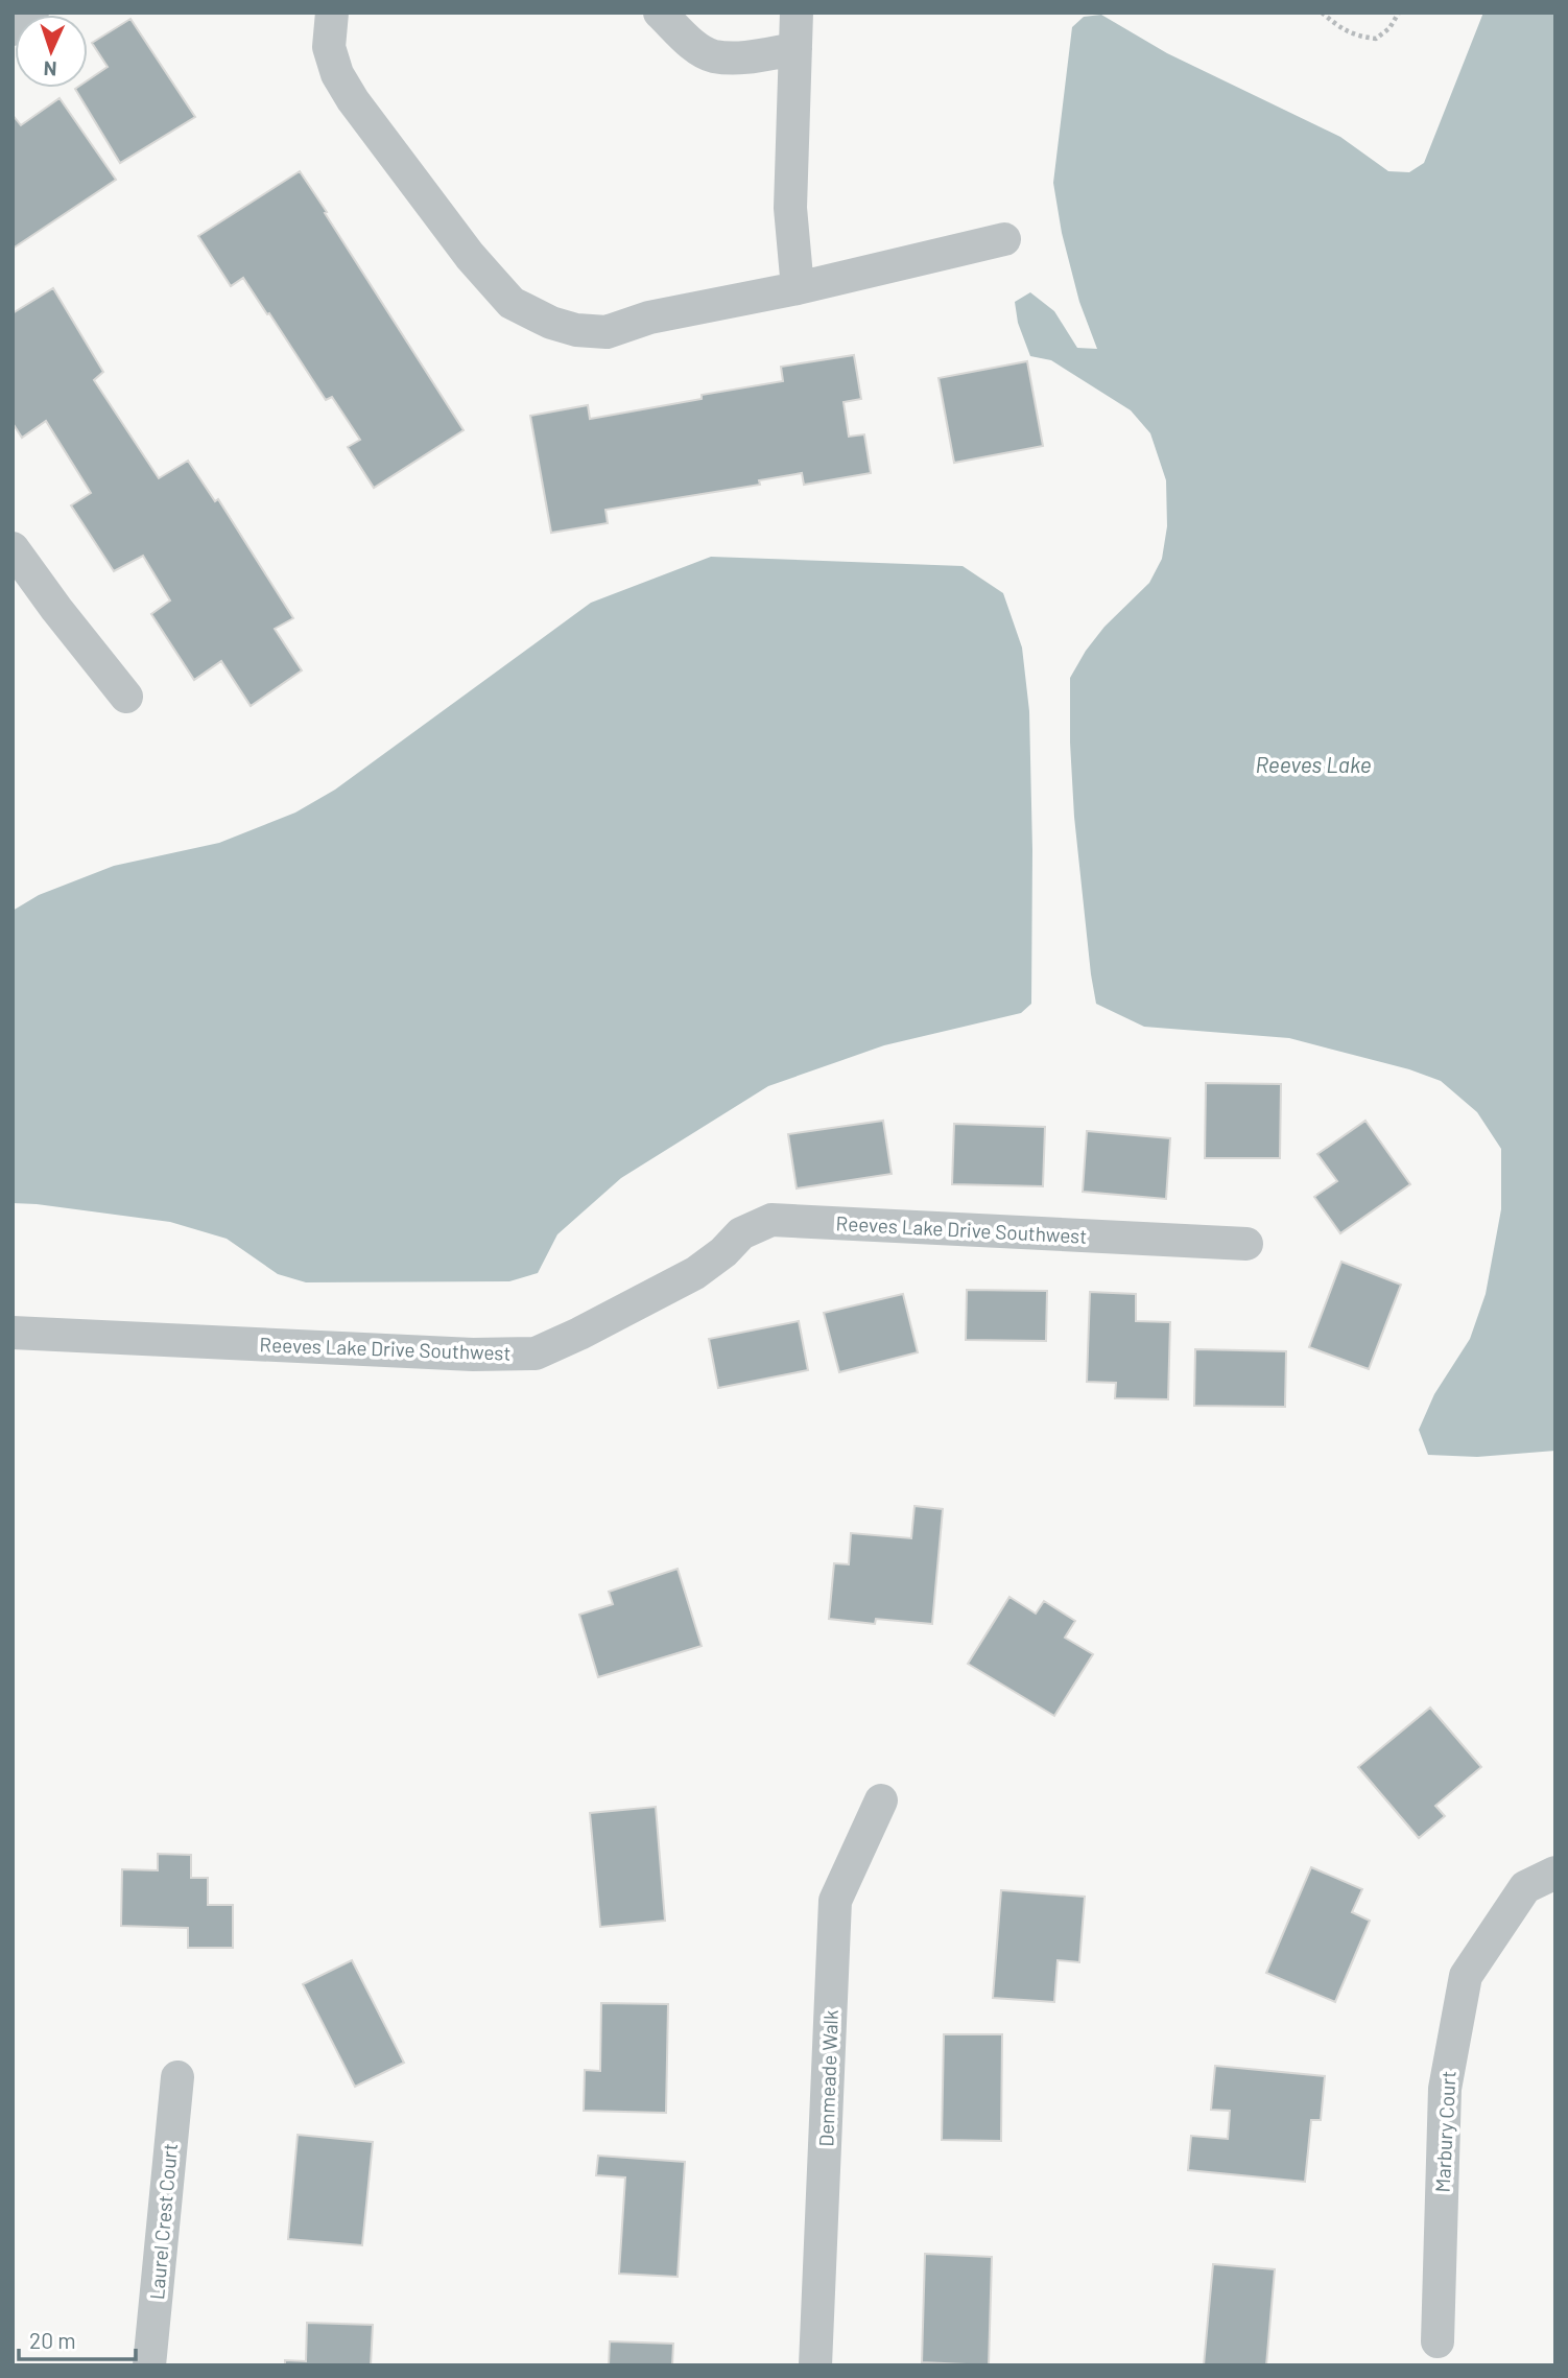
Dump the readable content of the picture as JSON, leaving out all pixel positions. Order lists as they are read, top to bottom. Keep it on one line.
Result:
{"streets":{"street":["Reeves Lake Drive Southwest","Denmeade Walk","Marbury Court","Laurel Crest Court"]},"water":["Reeves Lake"],"scale_bar":"20 m","north":"bottom"}
